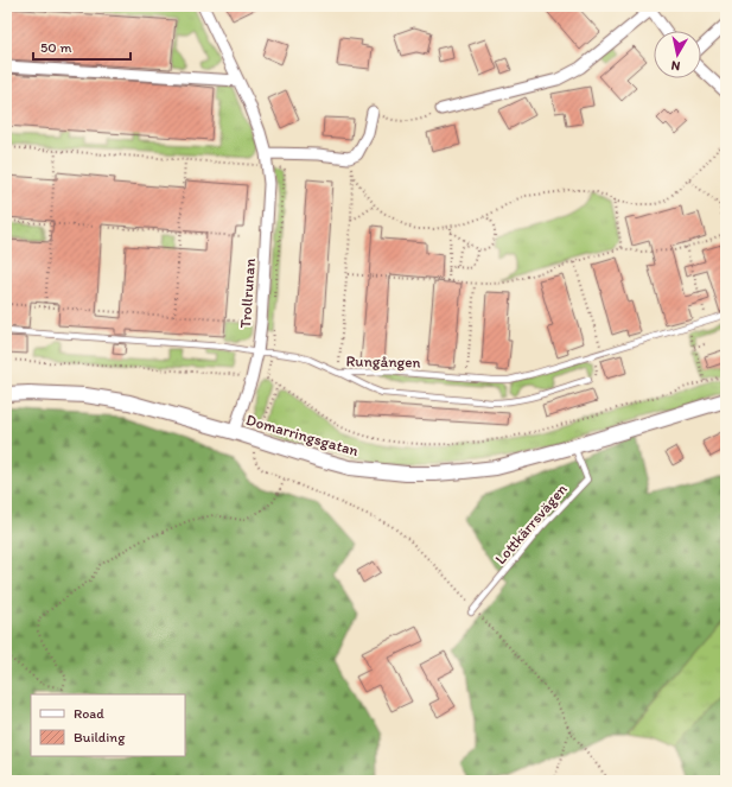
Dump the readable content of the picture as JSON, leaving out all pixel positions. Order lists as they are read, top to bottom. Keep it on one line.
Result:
{"streets":{"street":["Trollrunan","Domarringsgatan"],"lane":["Rungången","Lottkärrsvägen"]},"crossings":[["Trollrunan","Rungången"],["Trollrunan","Domarringsgatan"],["Domarringsgatan","Lottkärrsvägen"]],"legend":["Road","Building"],"scale_bar":"50 m","north":"bottom"}
